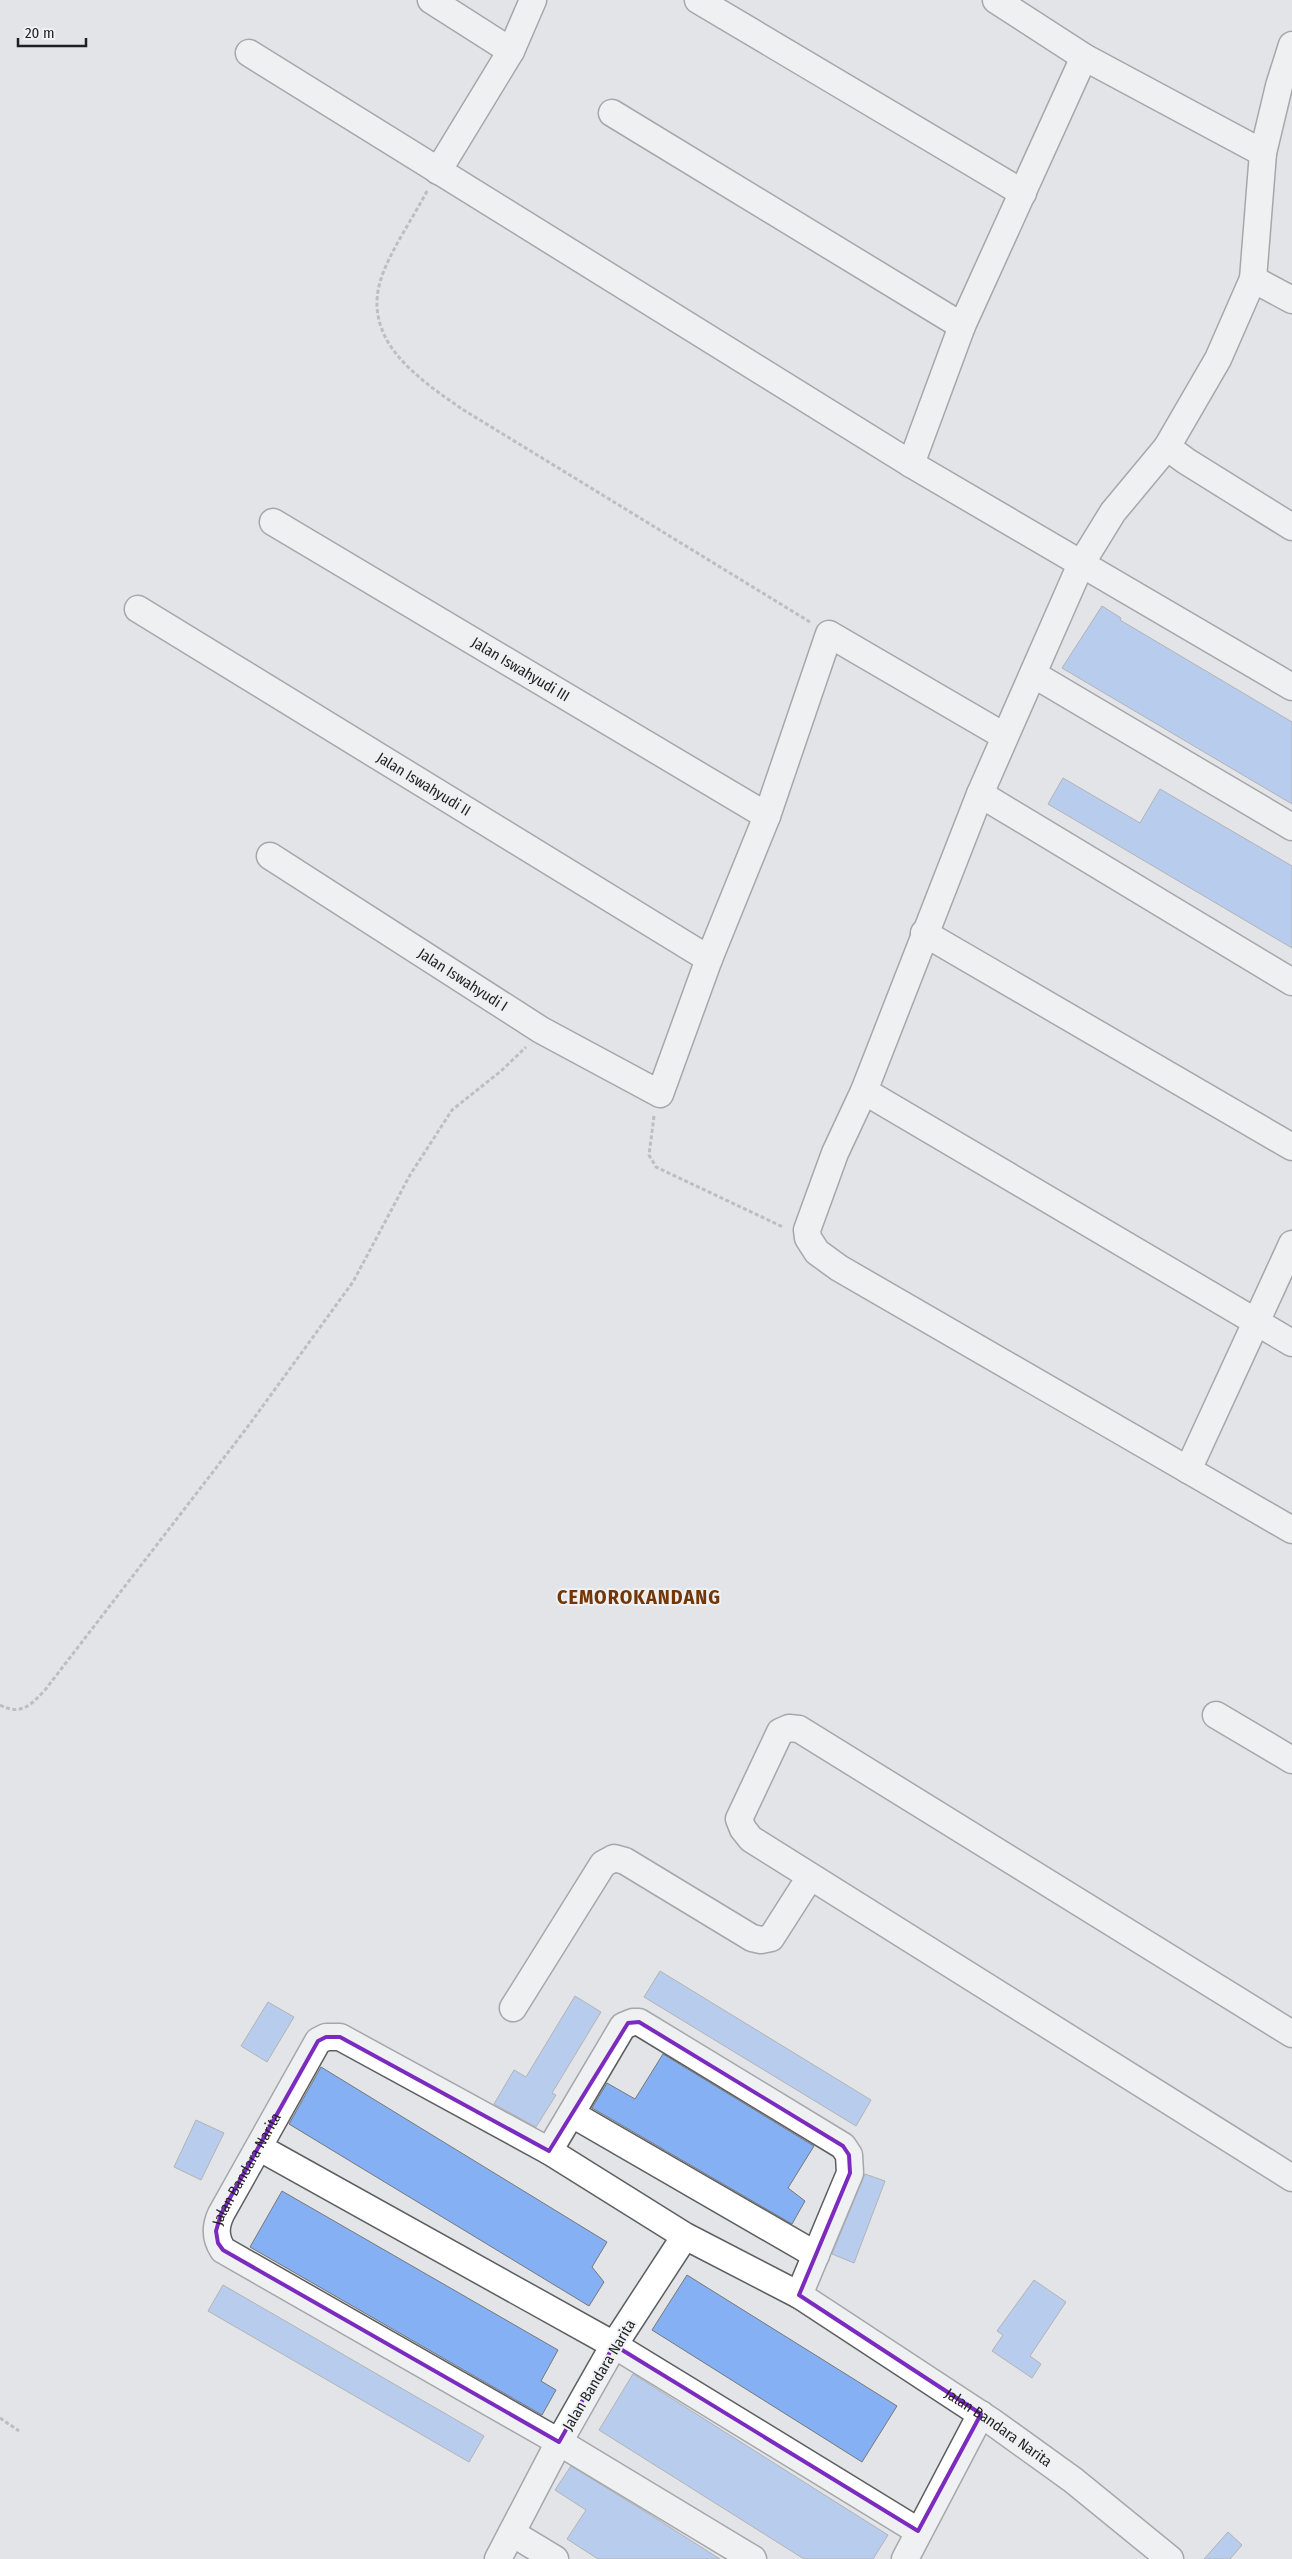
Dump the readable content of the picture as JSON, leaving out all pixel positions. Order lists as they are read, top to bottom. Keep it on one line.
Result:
{"streets":{"street":["Jalan Iswahyudi III","Jalan Iswahyudi II","Jalan Iswahyudi I","Jalan Bandara Narita"]},"districts":["CEMOROKANDANG"],"scale_bar":"20 m"}
